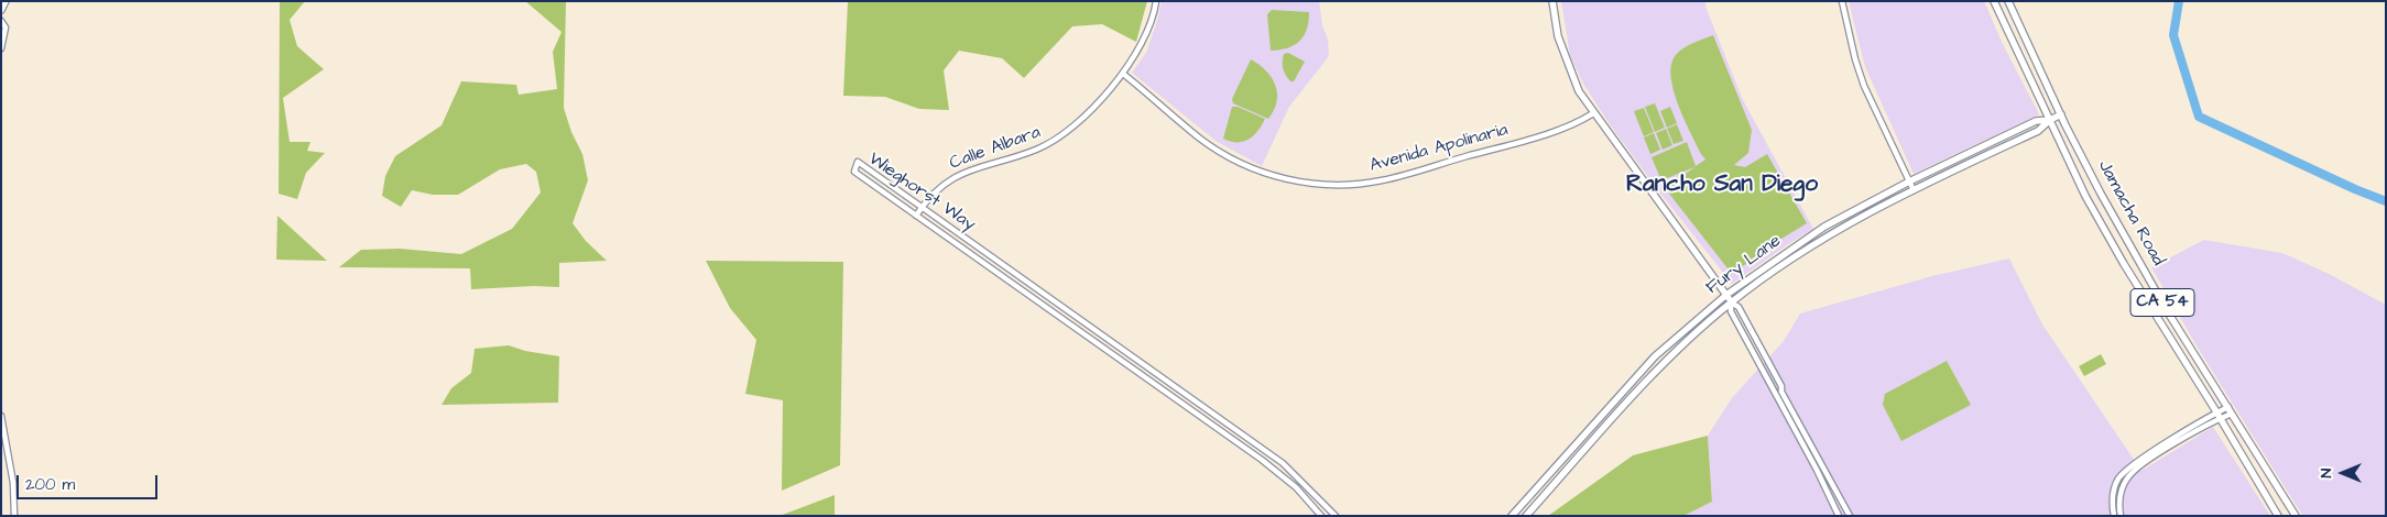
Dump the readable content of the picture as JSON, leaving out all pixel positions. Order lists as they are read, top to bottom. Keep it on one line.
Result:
{"streets":{"main road":["Jamacha Road","Fury Lane","CA 54"],"street":["Calle Albara","Avenida Apolinaria","Wieghorst Way"]},"crossings":[["Calle Albara","Avenida Apolinaria"],["Calle Albara","Wieghorst Way"],["Jamacha Road","Fury Lane"]],"districts":["Rancho San Diego"],"scale_bar":"200 m","north":"left"}
